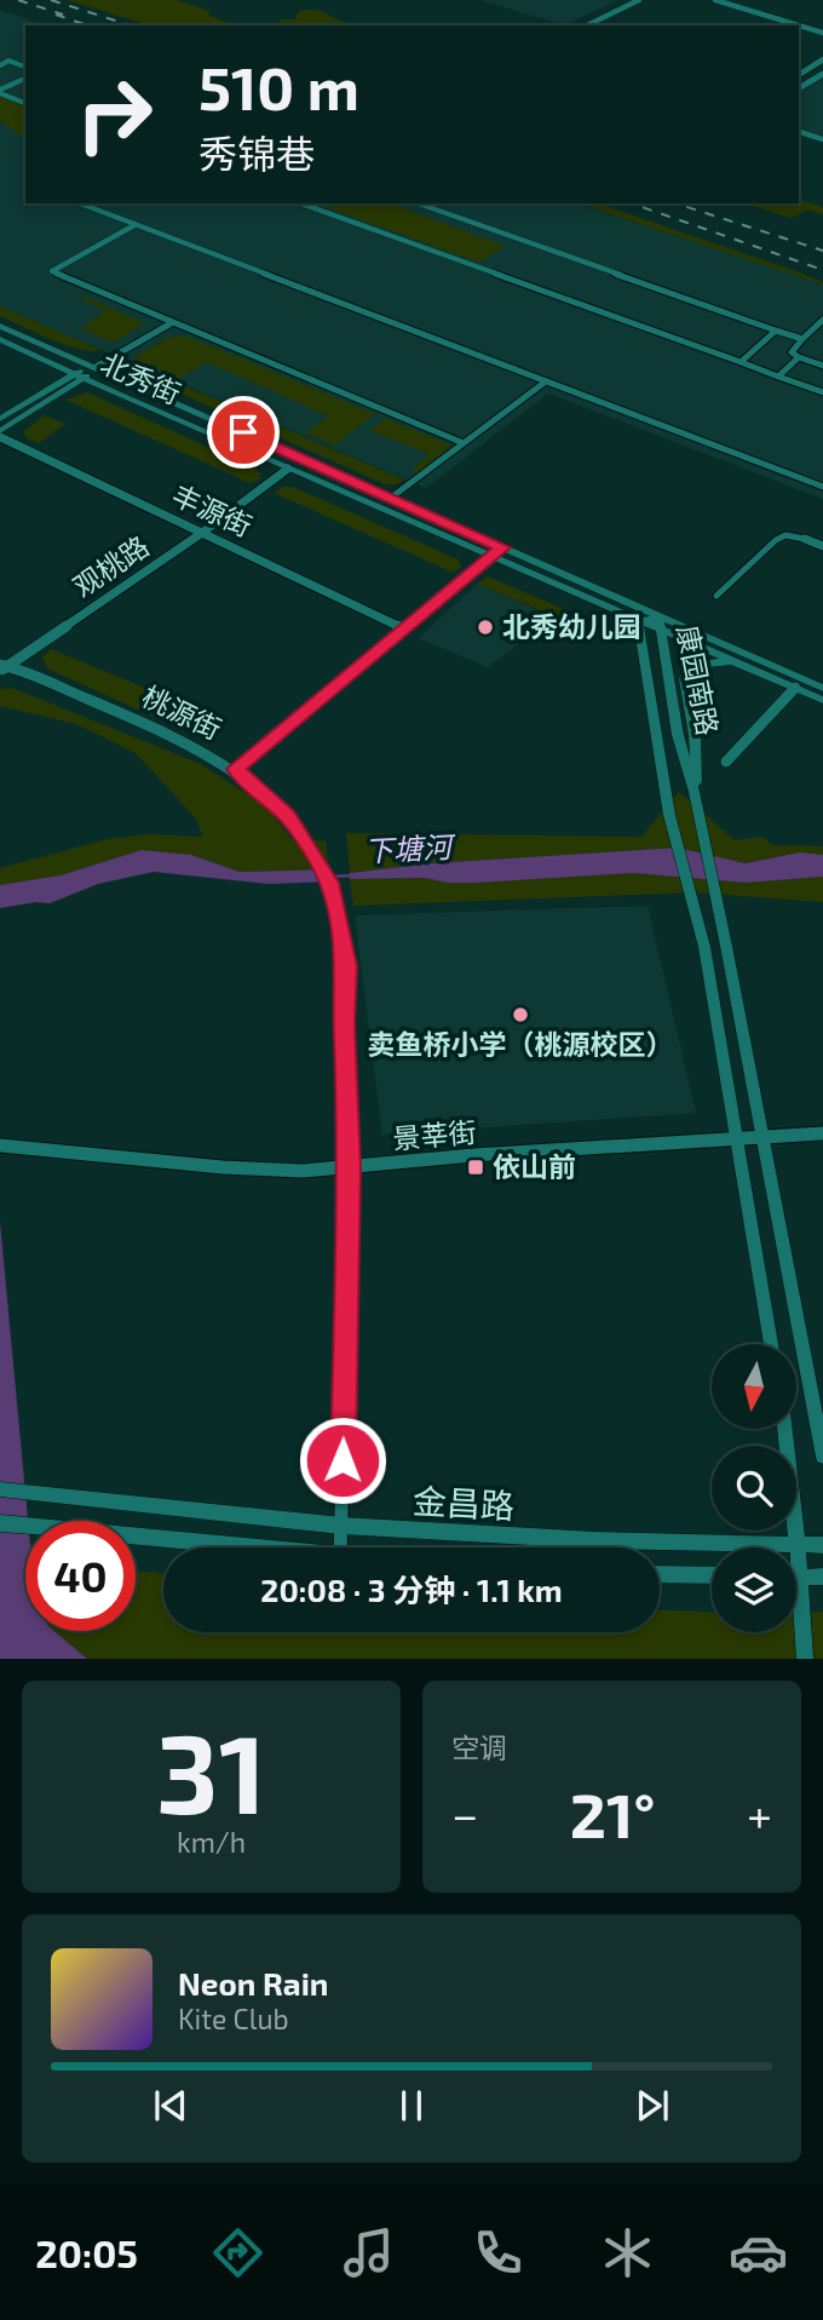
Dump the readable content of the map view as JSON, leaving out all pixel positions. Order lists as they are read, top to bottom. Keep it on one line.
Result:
{"streets":{"main road":["北秀街","康园南路","金昌路"],"street":["丰源街","观桃路","桃源街","景莘街"]},"crossings":[["北秀街","观桃路"],["北秀街","康园南路"],["丰源街","观桃路"],["观桃路","桃源街"],["康园南路","景莘街"],["桃源街","景莘街"],["桃源街","金昌路"]],"water":["下塘河"],"places":{"other":["北秀幼儿园","卖鱼桥小学（桃源校区）"],"transit":["依山前"]},"north":"bottom","page":{"turn":["510 m","秀锦巷"],"limit":"40","trip":"20:08 · 3 分钟 · 1.1 km","tile":[["31","km/h"],"空调"],"heat":["−","21°","+"],"song":["Neon Rain","Kite Club"],"tabs":"20:05"}}
